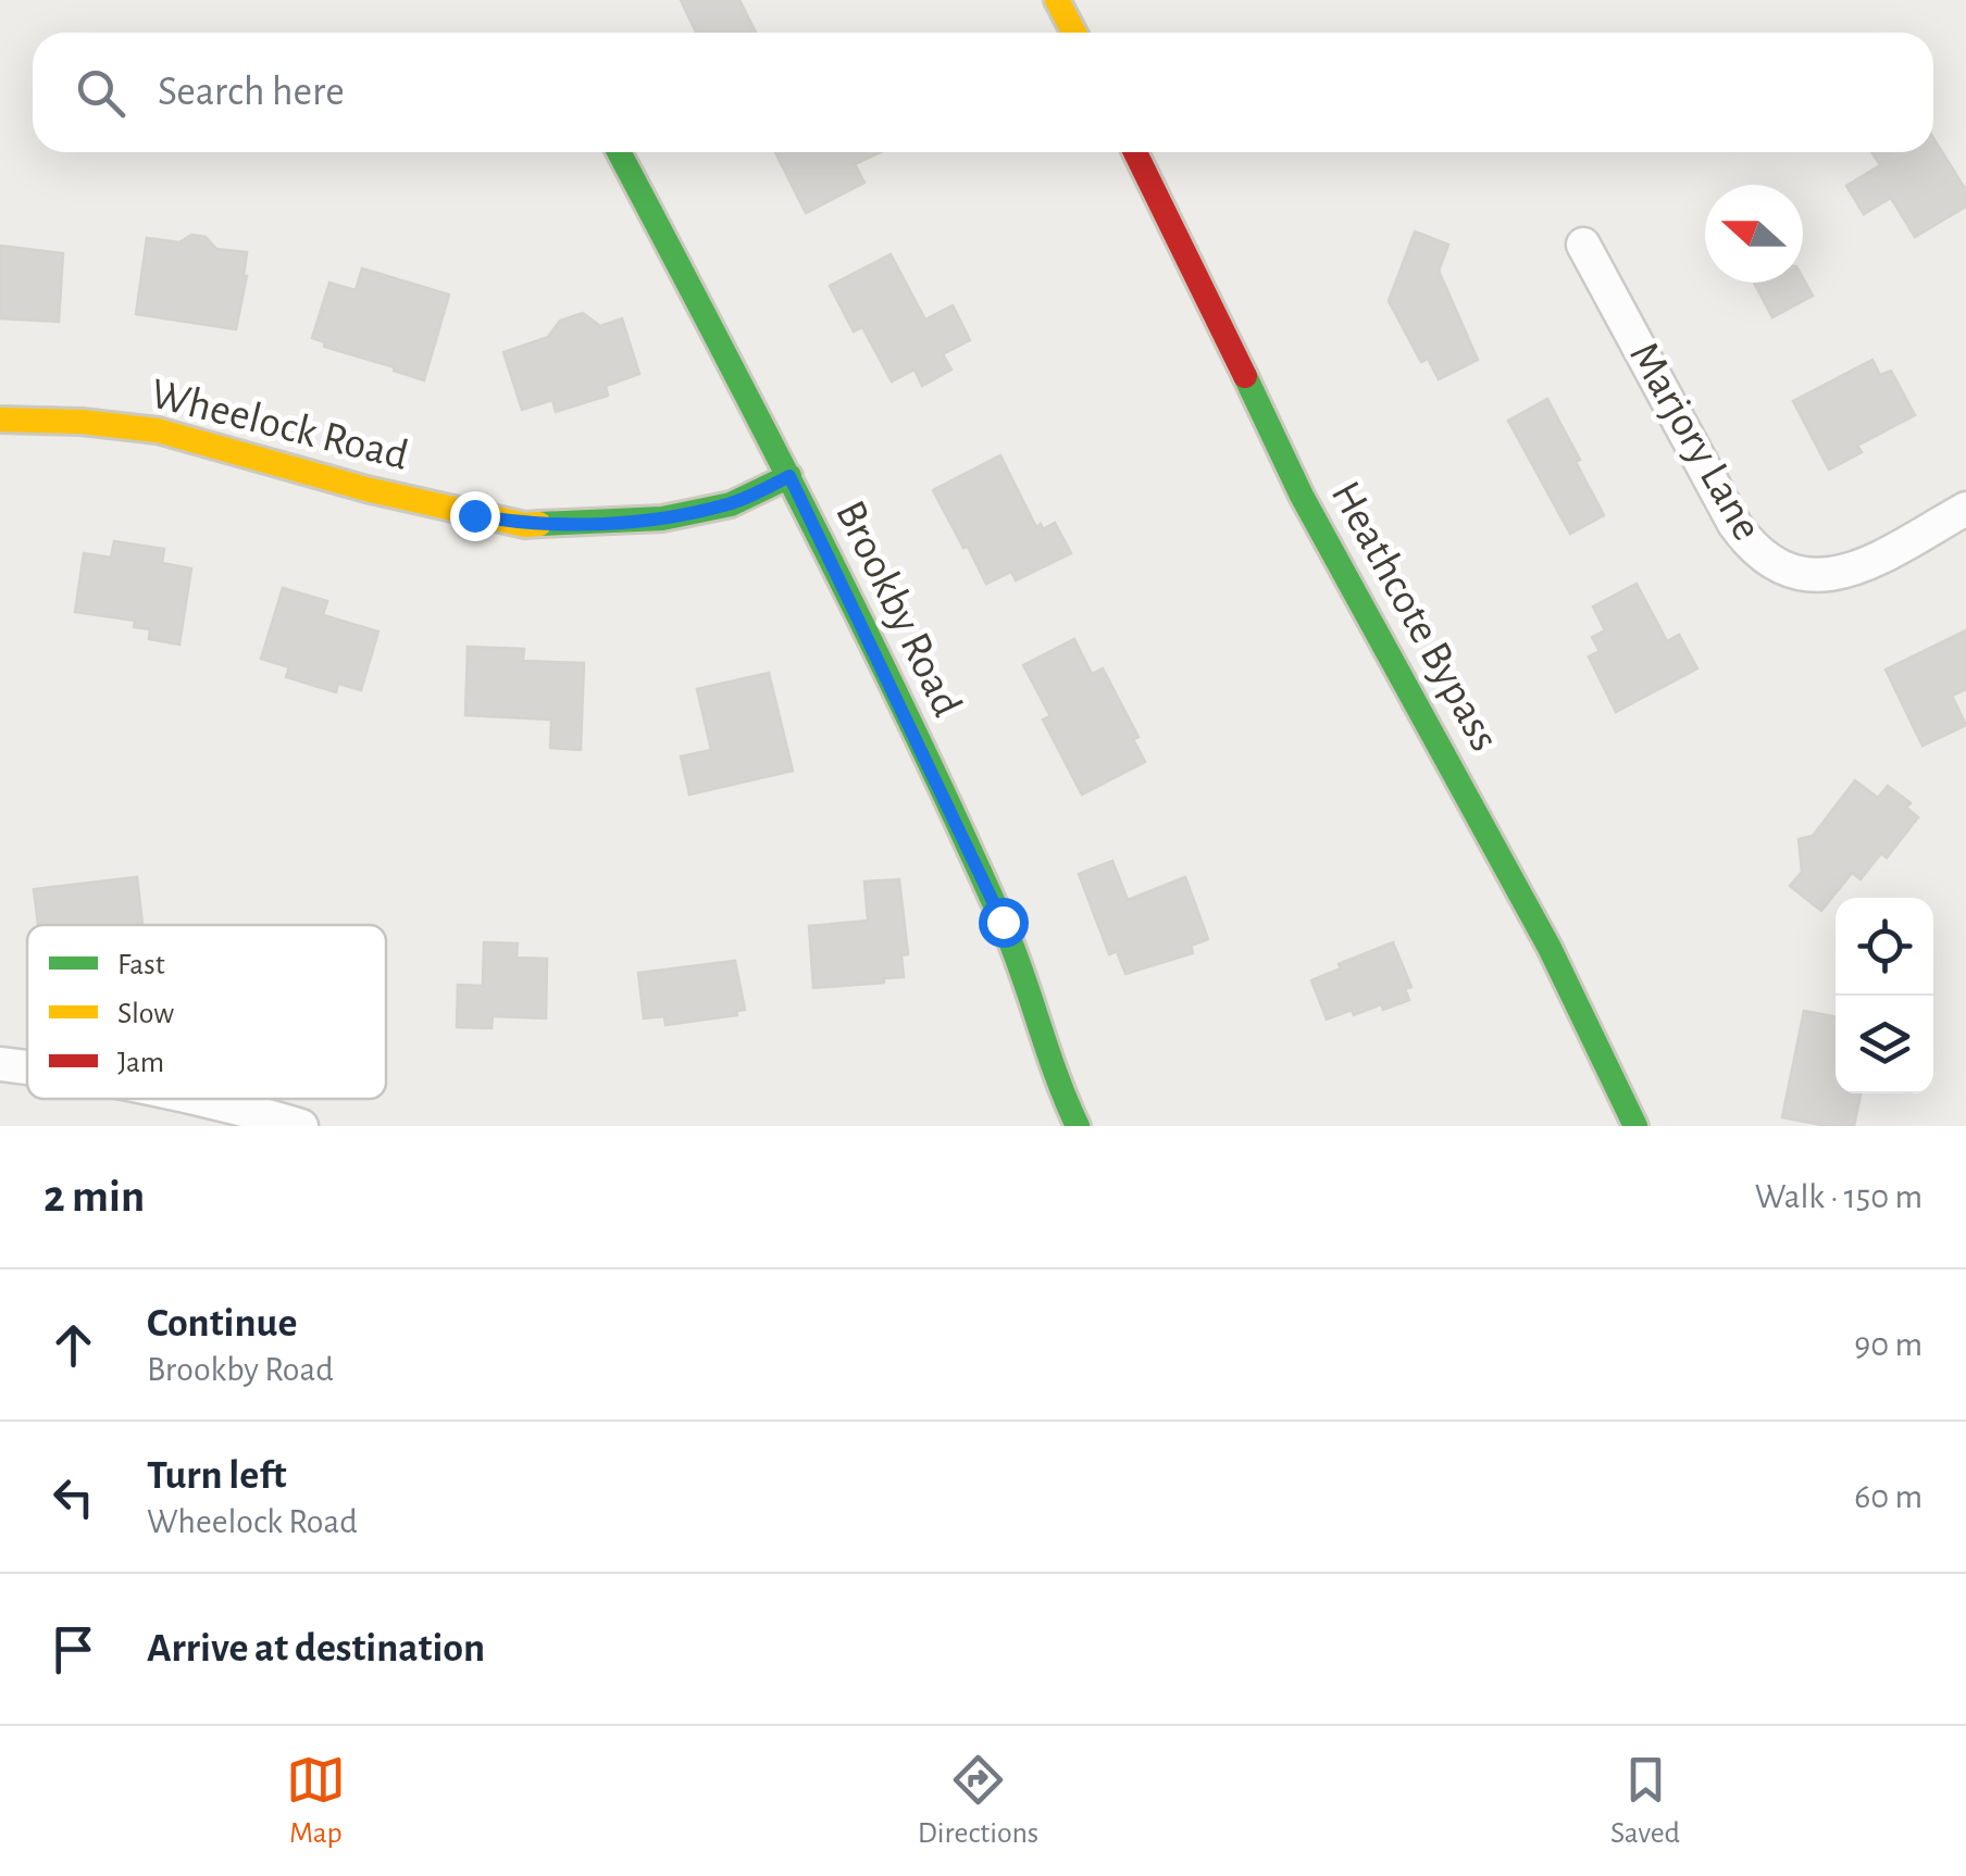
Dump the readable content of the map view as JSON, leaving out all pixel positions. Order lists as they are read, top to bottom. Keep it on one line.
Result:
{"streets":{"street":["Wheelock Road","Marjory Lane","Brookby Road","Heathcote Bypass"]},"crossings":[["Wheelock Road","Brookby Road"]],"legend":["Fast","Slow","Jam"],"north":"left","page":{"search":"Search here","heading":["2 min","Walk · 150 m"],"list":[["Continue","Brookby Road","90 m"],["Turn left","Wheelock Road","60 m"],"Arrive at destination"],"nav":["Map","Directions","Saved"]}}
